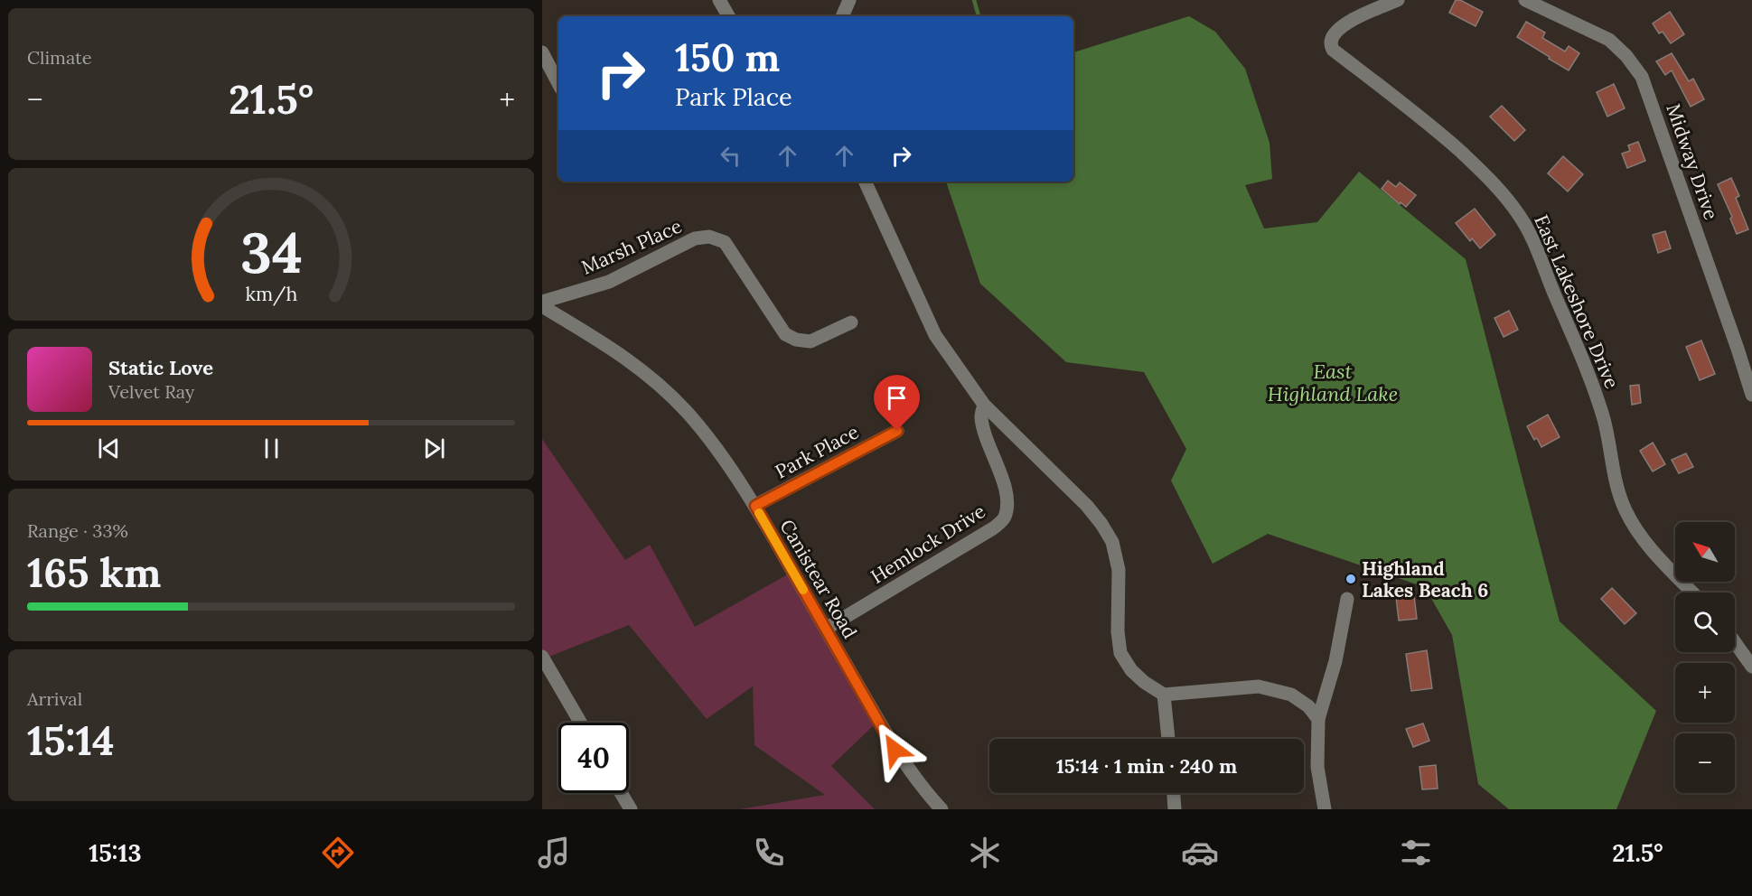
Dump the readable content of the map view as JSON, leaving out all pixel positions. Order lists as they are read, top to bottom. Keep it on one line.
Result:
{"streets":{"street":["Midway Drive","Marsh Place","East Lakeshore Drive","Park Place","Hemlock Drive","Canistear Road"]},"crossings":[["Park Place","Canistear Road"],["Hemlock Drive","Canistear Road"]],"water":["East Highland Lake"],"places":["Highland Lakes Beach 6"],"north":"top left","page":{"tile":["Climate",["Range · 33%","165 km"],["Arrival","15:14"]],"turn":["150 m","Park Place"],"heat":["−","21.5°","+"],"song":["Static Love","Velvet Ray"],"map_buttons":["+","−"],"limit":"40","trip":"15:14 · 1 min · 240 m","tabs":["15:13","21.5°"],"gauge":["34","km/h"]}}
